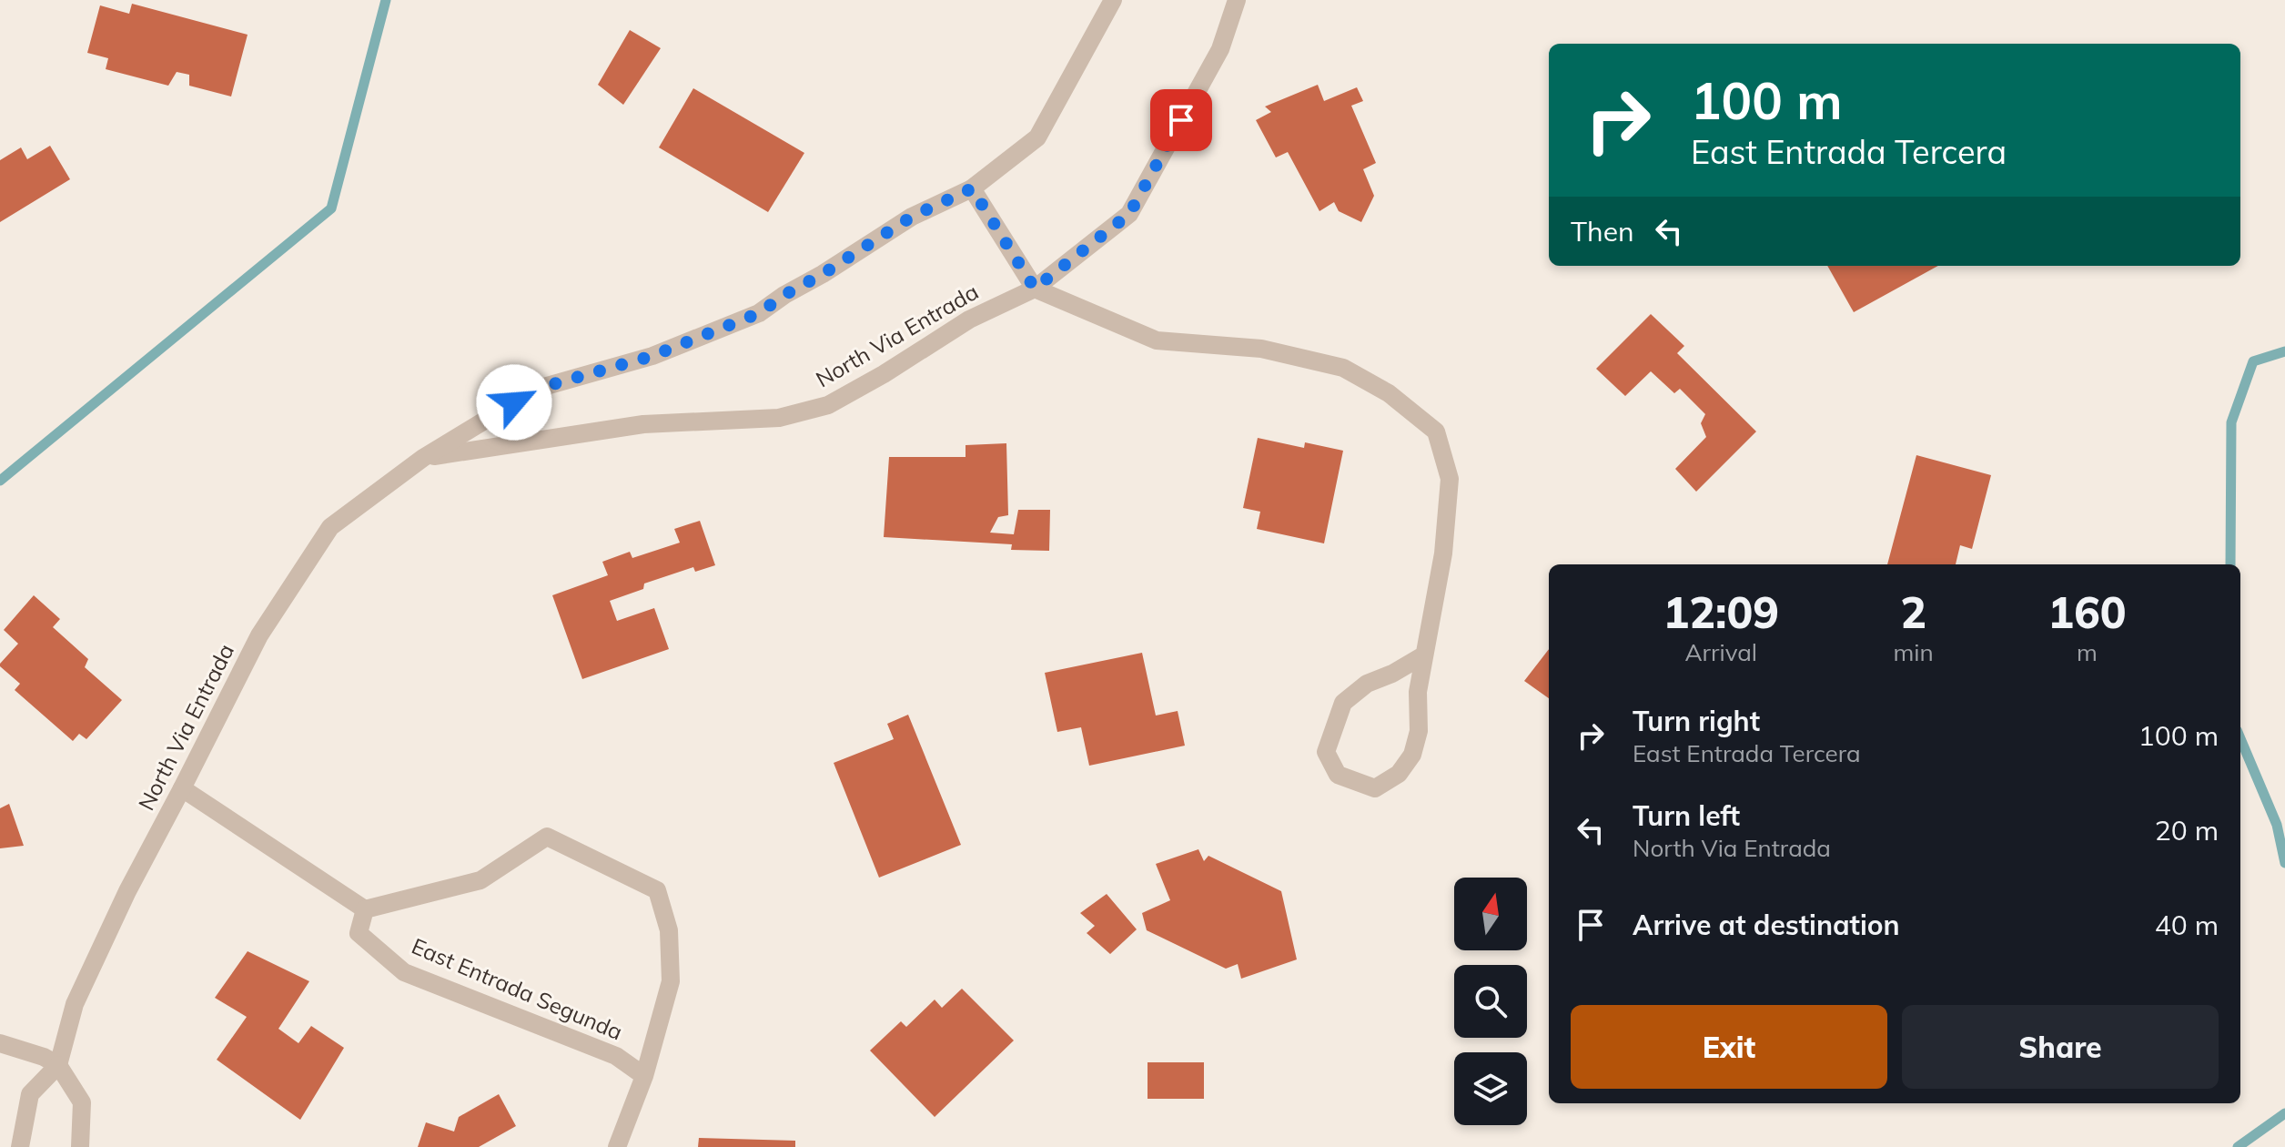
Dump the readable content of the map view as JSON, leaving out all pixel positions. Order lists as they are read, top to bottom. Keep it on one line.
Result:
{"streets":{"street":["North Via Entrada","East Entrada Segunda"]},"north":"top","page":{"turn":["100 m","East Entrada Tercera"],"then":"Then","eta":["12:09","Arrival","2","min","160","m"],"list":[{"name":"Turn right","note":"East Entrada Tercera","value":"100 m"},{"name":"Turn left","note":"North Via Entrada","value":"20 m"},{"name":"Arrive at destination","value":"40 m"}],"buttons":["Exit","Share"]}}
